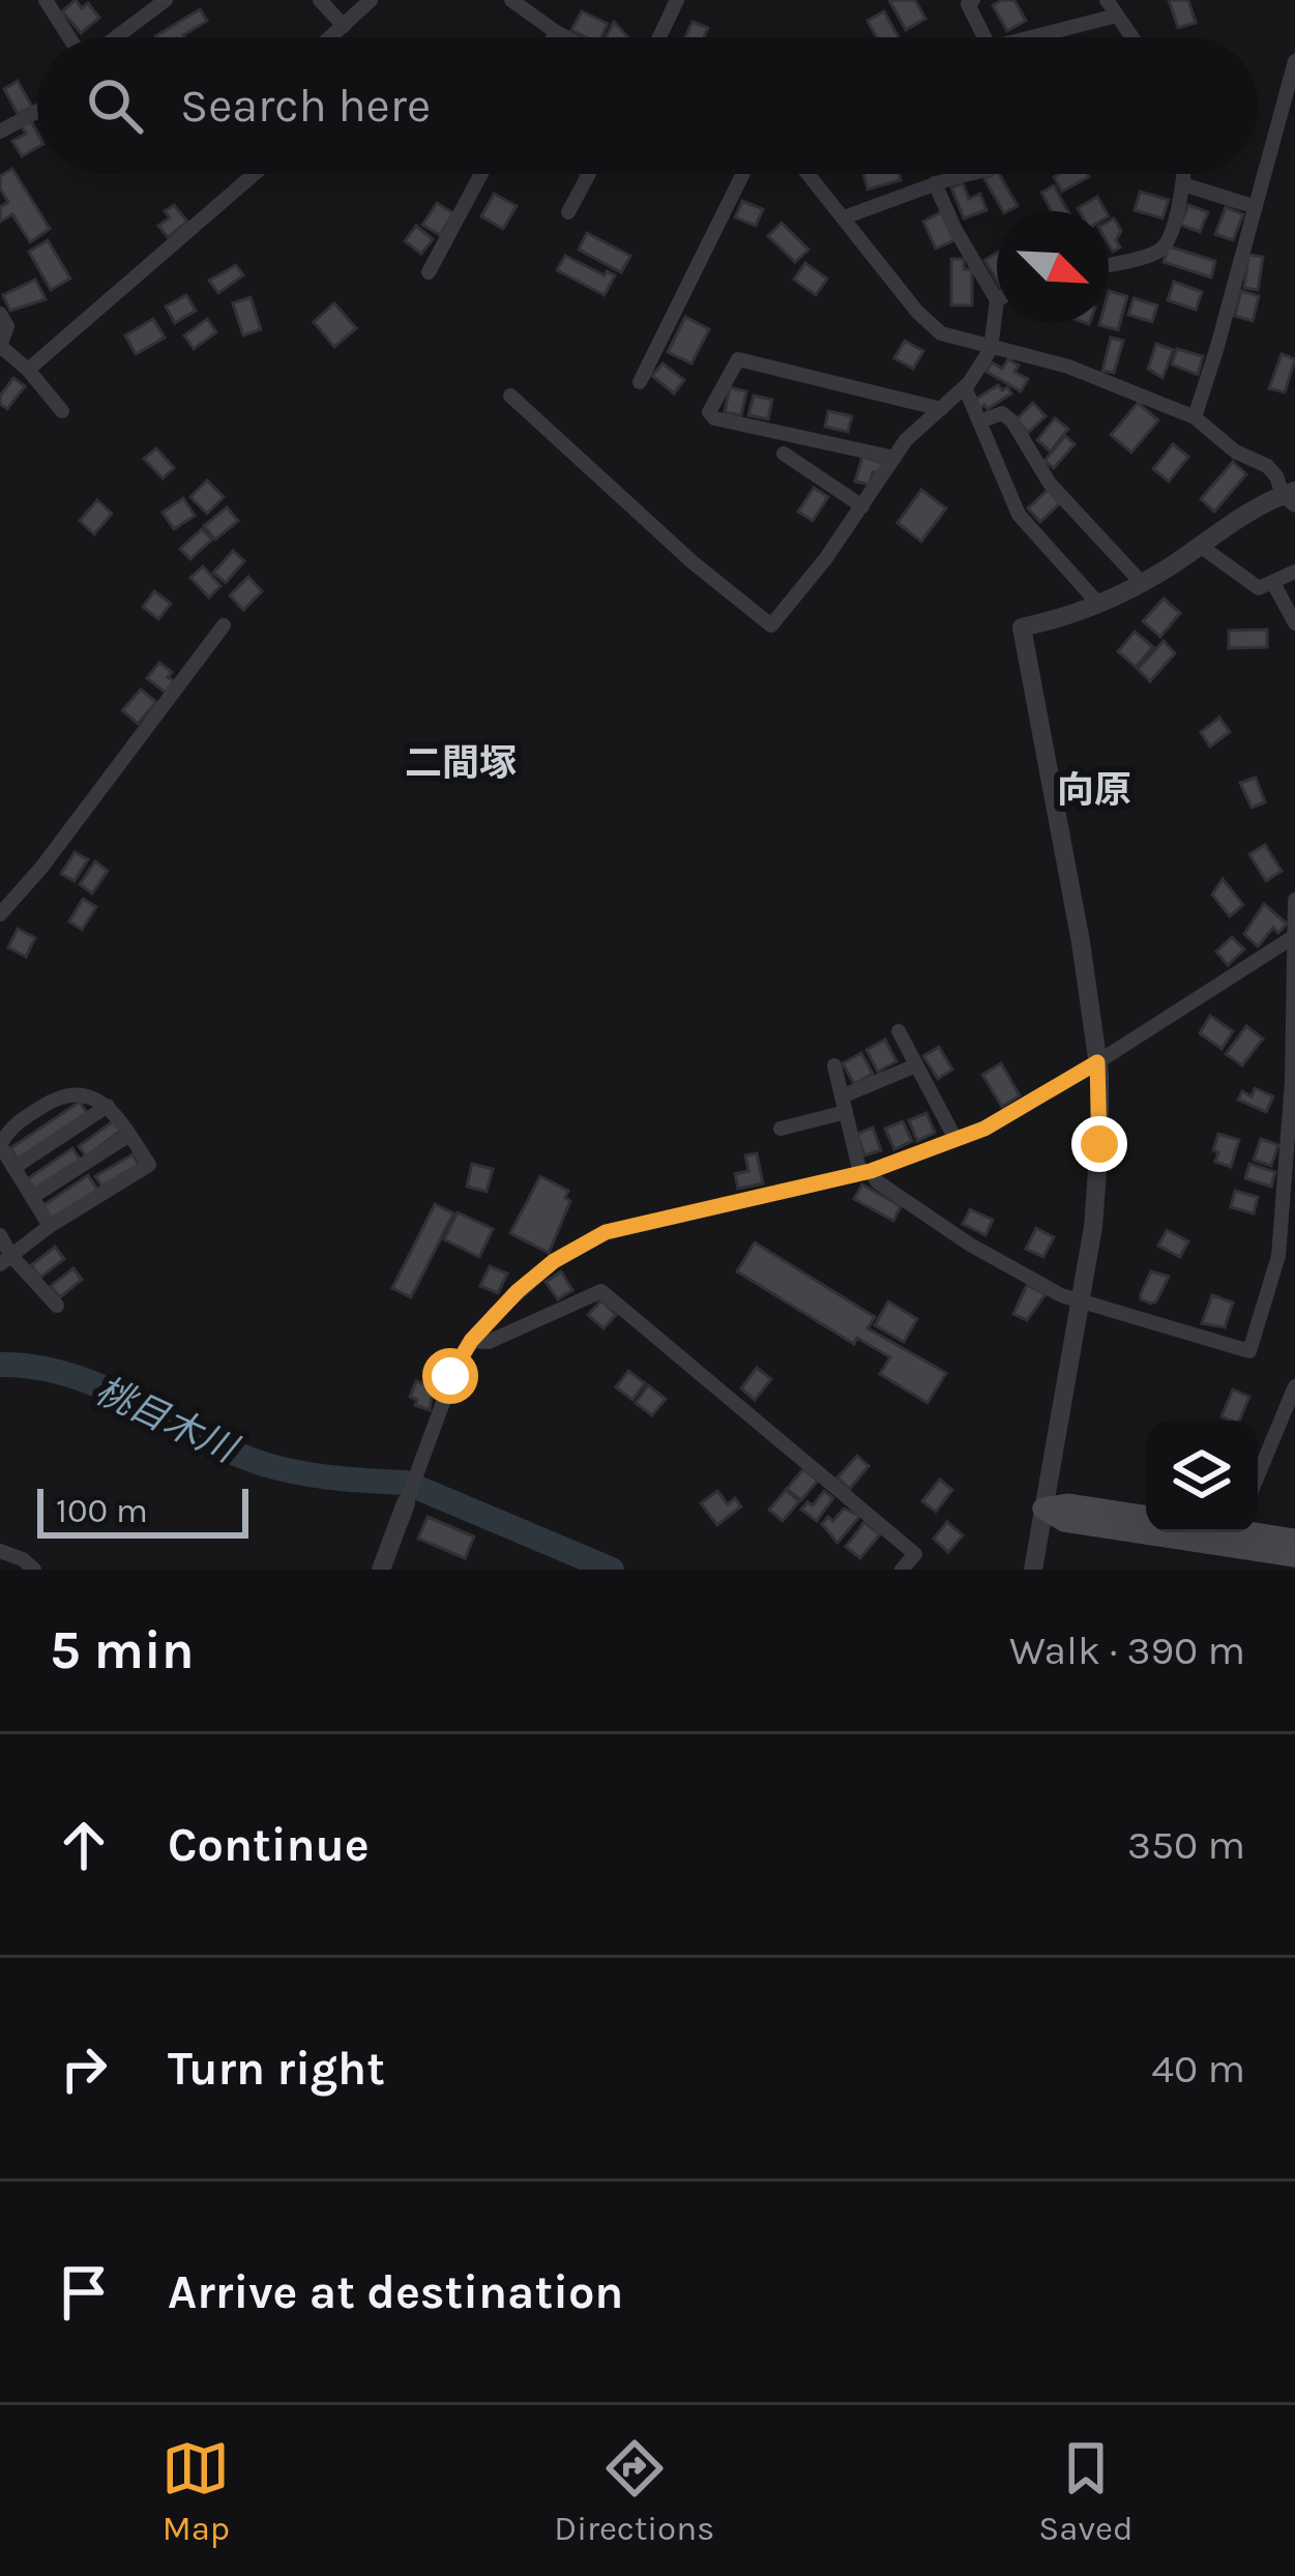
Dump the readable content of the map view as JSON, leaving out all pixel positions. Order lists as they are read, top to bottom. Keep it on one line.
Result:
{"districts":["二間塚","向原"],"water":["桃目木川"],"scale_bar":"100 m","north":"bottom right","page":{"search":"Search here","scale":"100 m","heading":["5 min","Walk · 390 m"],"list":[["Continue","350 m"],["Turn right","40 m"],"Arrive at destination"],"nav":["Map","Directions","Saved"]}}
